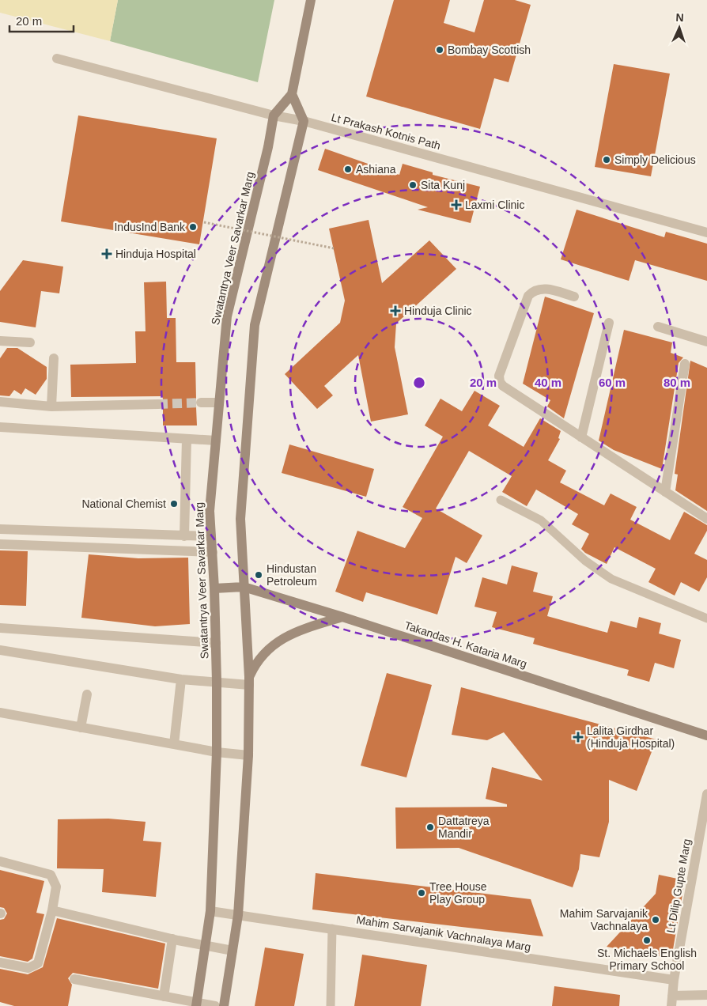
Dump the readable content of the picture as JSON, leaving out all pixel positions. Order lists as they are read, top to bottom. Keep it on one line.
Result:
{"streets":{"main road":["Swatantrya Veer Savarkar Marg","Takandas H. Kataria Marg"],"street":["Lt Prakash Kotnis Path","Lt Dilip Gupte Marg","Mahim Sarvajanik Vachnalaya Marg"]},"crossings":[["Lt Prakash Kotnis Path","Swatantrya Veer Savarkar Marg"],["Swatantrya Veer Savarkar Marg","Takandas H. Kataria Marg"],["Swatantrya Veer Savarkar Marg","Mahim Sarvajanik Vachnalaya Marg"],["Lt Dilip Gupte Marg","Mahim Sarvajanik Vachnalaya Marg"]],"places":{"other":["Bombay Scottish","Simply Delicious","Ashiana","Sita Kunj","IndusInd Bank","National Chemist","Hindustan Petroleum","Dattatreya Mandir","Tree House Play Group","Mahim Sarvajanik Vachnalaya","St. Michaels English Primary School"],"health":["Laxmi Clinic","Hinduja Hospital","Hinduja Clinic","Lalita Girdhar (Hinduja Hospital)"]},"scale_bar":"20 m","north":"top","rings":["20 m","40 m","60 m","80 m"]}
